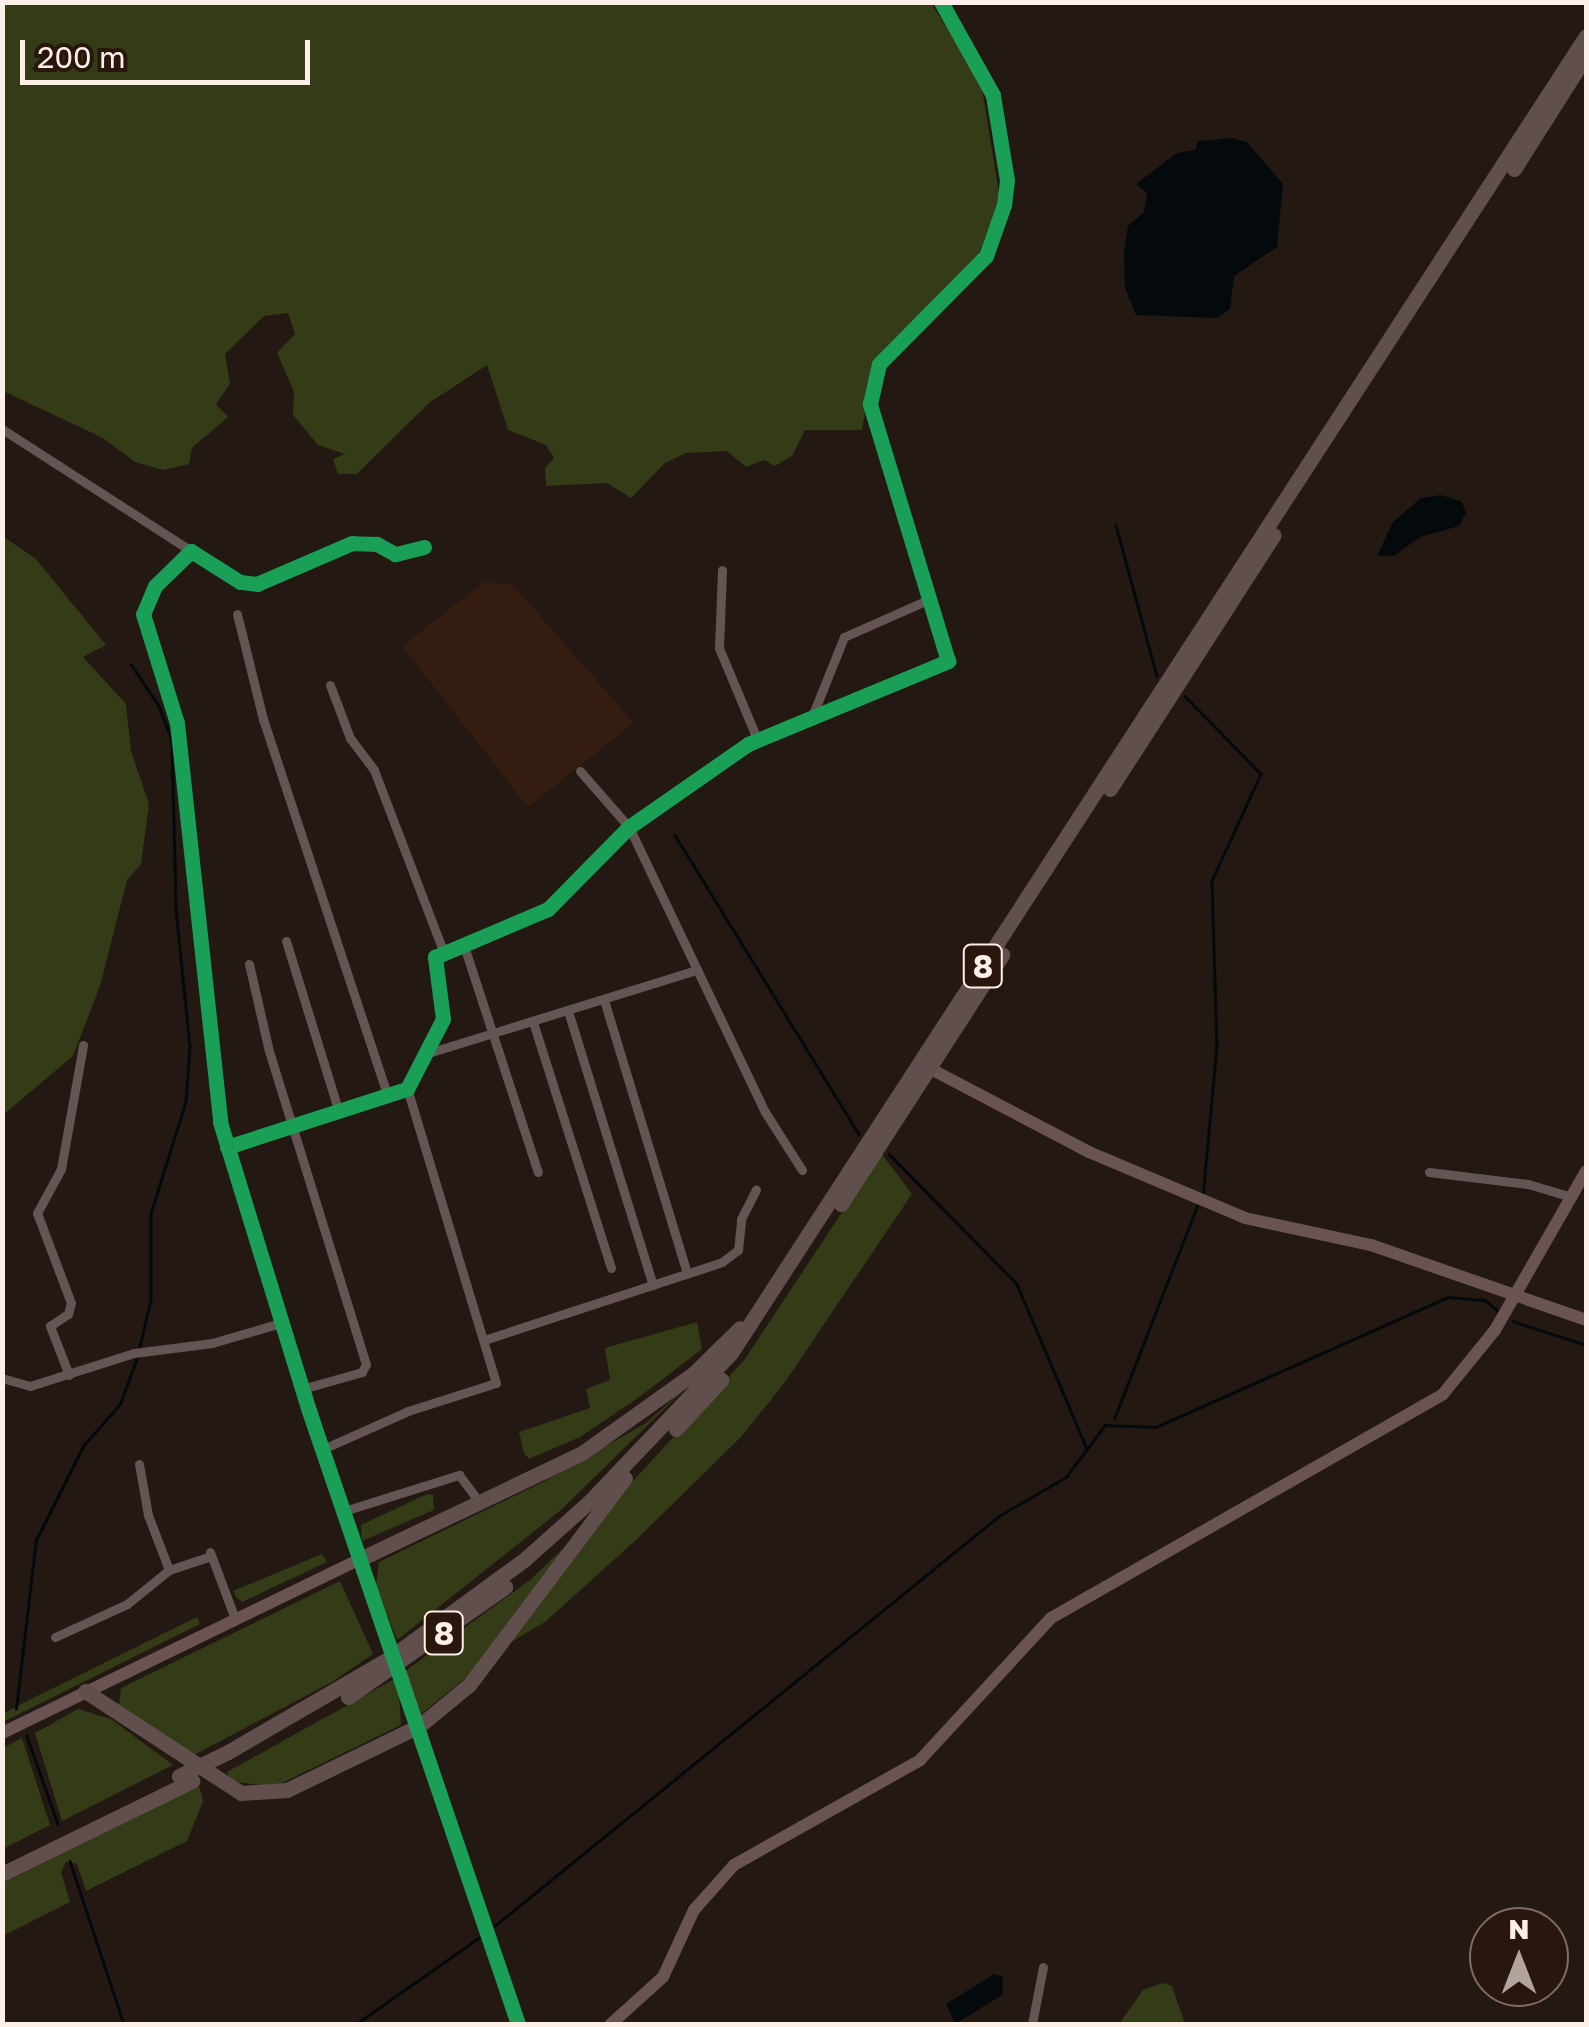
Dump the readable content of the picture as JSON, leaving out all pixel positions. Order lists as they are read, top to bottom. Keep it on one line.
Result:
{"streets":{"highway":["8"]},"scale_bar":"200 m","north":"top"}
